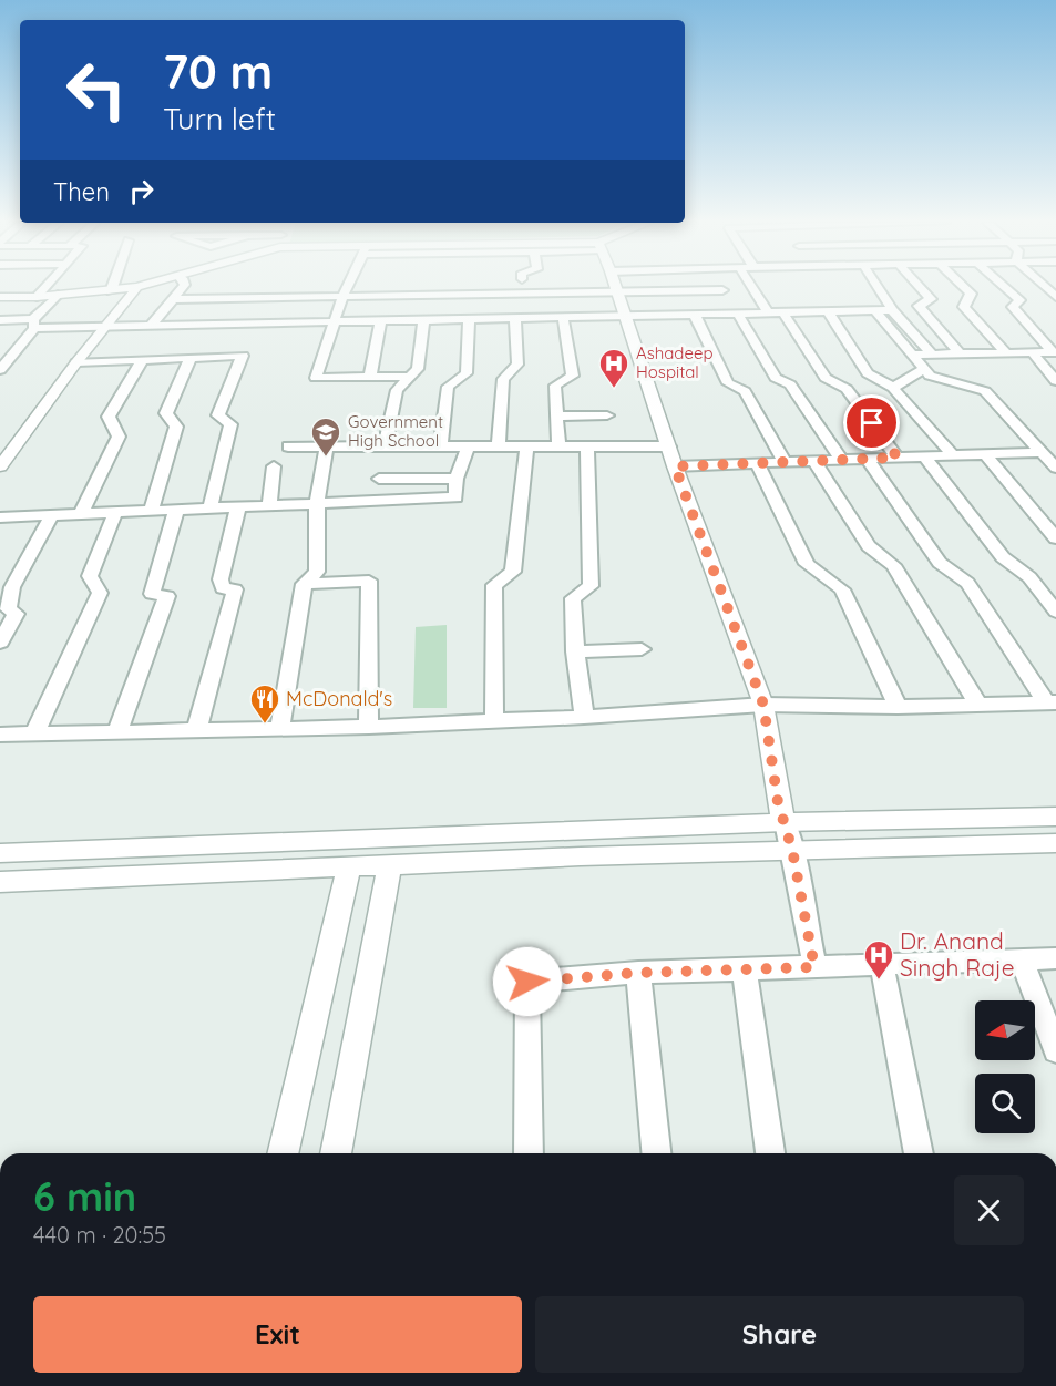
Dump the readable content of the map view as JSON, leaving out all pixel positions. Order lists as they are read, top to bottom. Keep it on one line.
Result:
{"places":{"hospital":["Ashadeep Hospital","Dr. Anand Singh Raje"],"school or university":["Government High School"],"restaurant":["McDonald's"]},"north":"left","page":{"turn":["70 m","Turn left"],"then":"Then","heading":["6 min","440 m · 20:55"],"buttons":["Exit","Share"]}}
